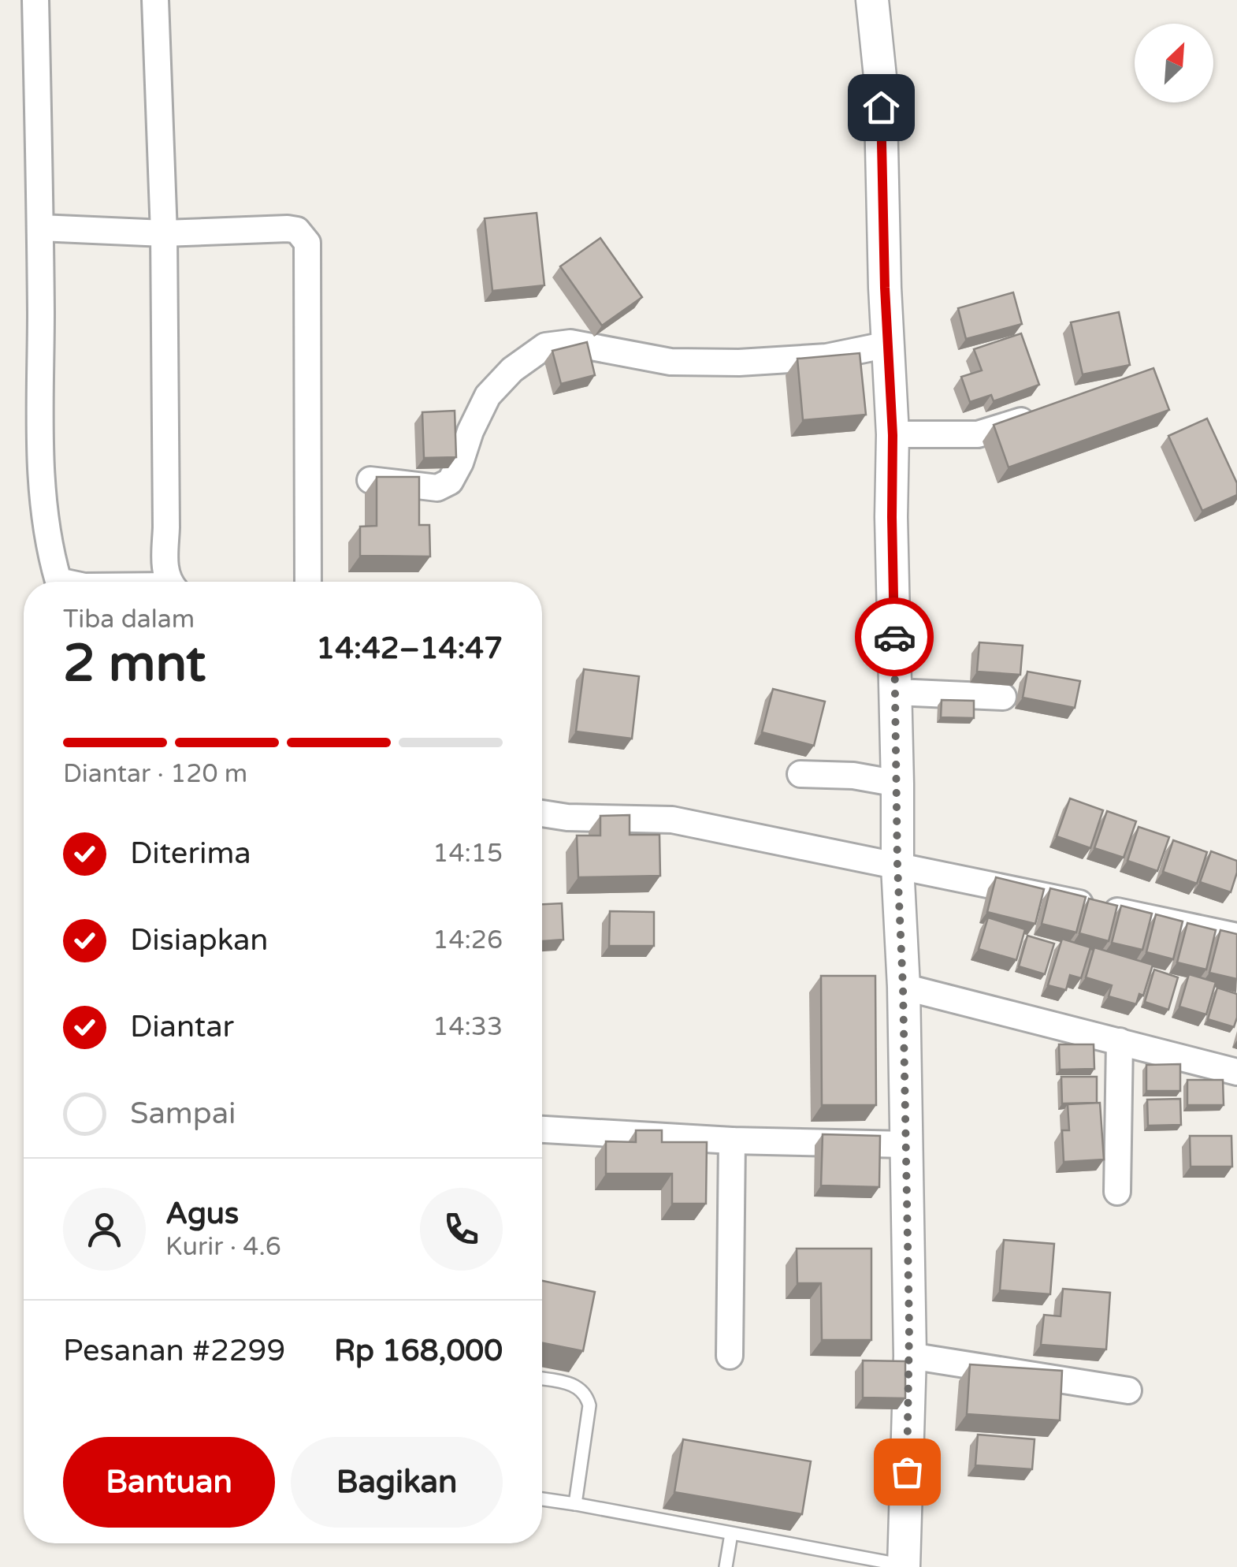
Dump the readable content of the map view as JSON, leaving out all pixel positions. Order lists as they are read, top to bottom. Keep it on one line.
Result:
{"north":"top right","page":{"heading":["2 mnt","Tiba dalam","14:42–14:47"],"panel":["Agus","Kurir · 4.6","Pesanan #2299","Rp 168,000"],"bar":"Diantar · 120 m","list":[["Diterima","14:15"],["Disiapkan","14:26"],["Diantar","14:33"],"Sampai"],"buttons":["Bantuan","Bagikan"]}}
